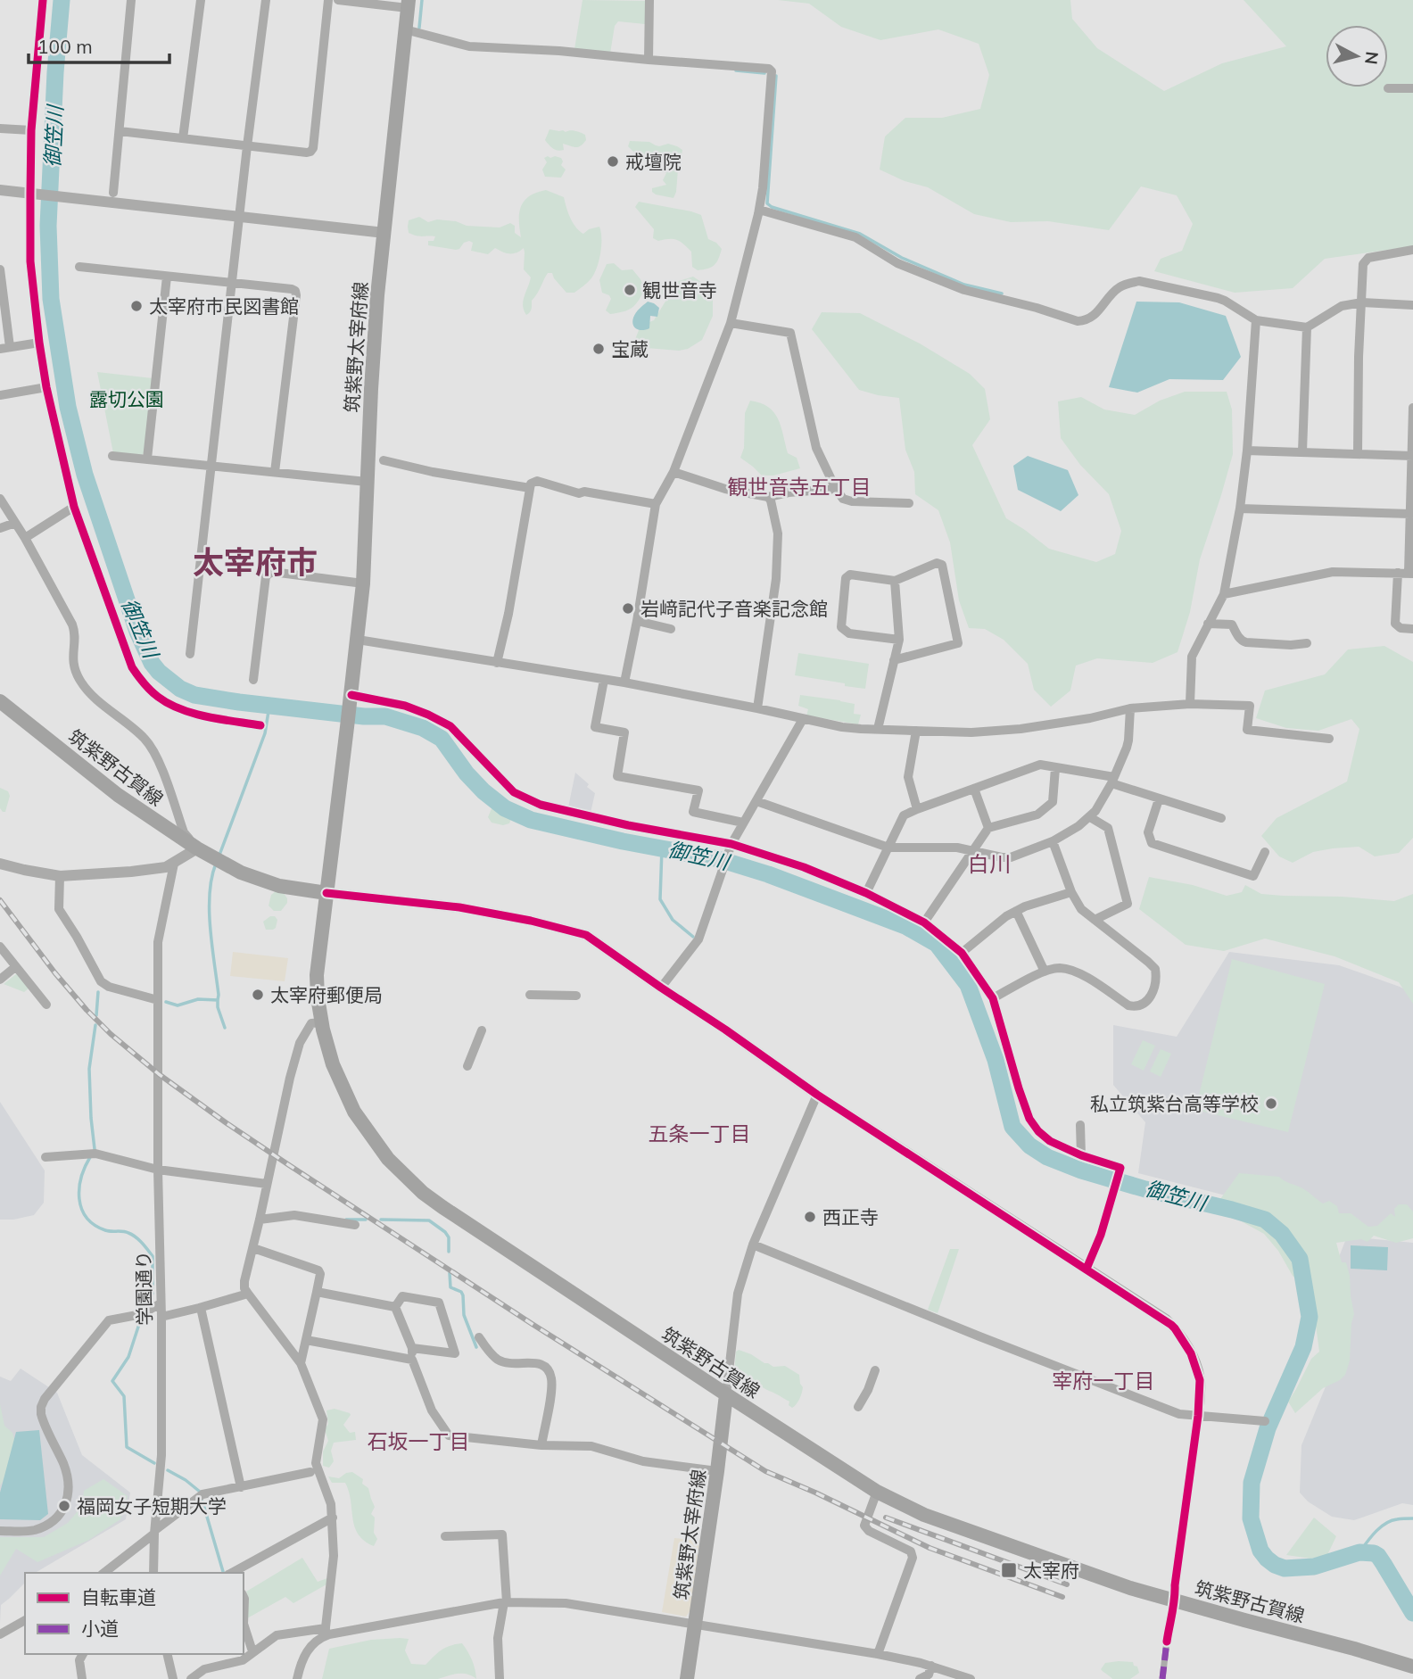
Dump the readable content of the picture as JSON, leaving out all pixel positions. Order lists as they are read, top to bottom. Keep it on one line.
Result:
{"streets":{"main road":["筑紫野太宰府線","筑紫野古賀線"],"street":["学園通り"]},"crossings":[["筑紫野太宰府線","筑紫野古賀線"]],"districts":["観世音寺五丁目","太宰府市","白川","五条一丁目","宰府一丁目","石坂一丁目"],"water":["御笠川"],"parks":["露切公園"],"places":{"other":["戒壇院","観世音寺","太宰府市民図書館","宝蔵","岩﨑記代子音楽記念館","太宰府郵便局","私立筑紫台高等学校","西正寺","福岡女子短期大学"],"transit":["太宰府"]},"legend":["自転車道","小道"],"scale_bar":"100 m","north":"right"}
